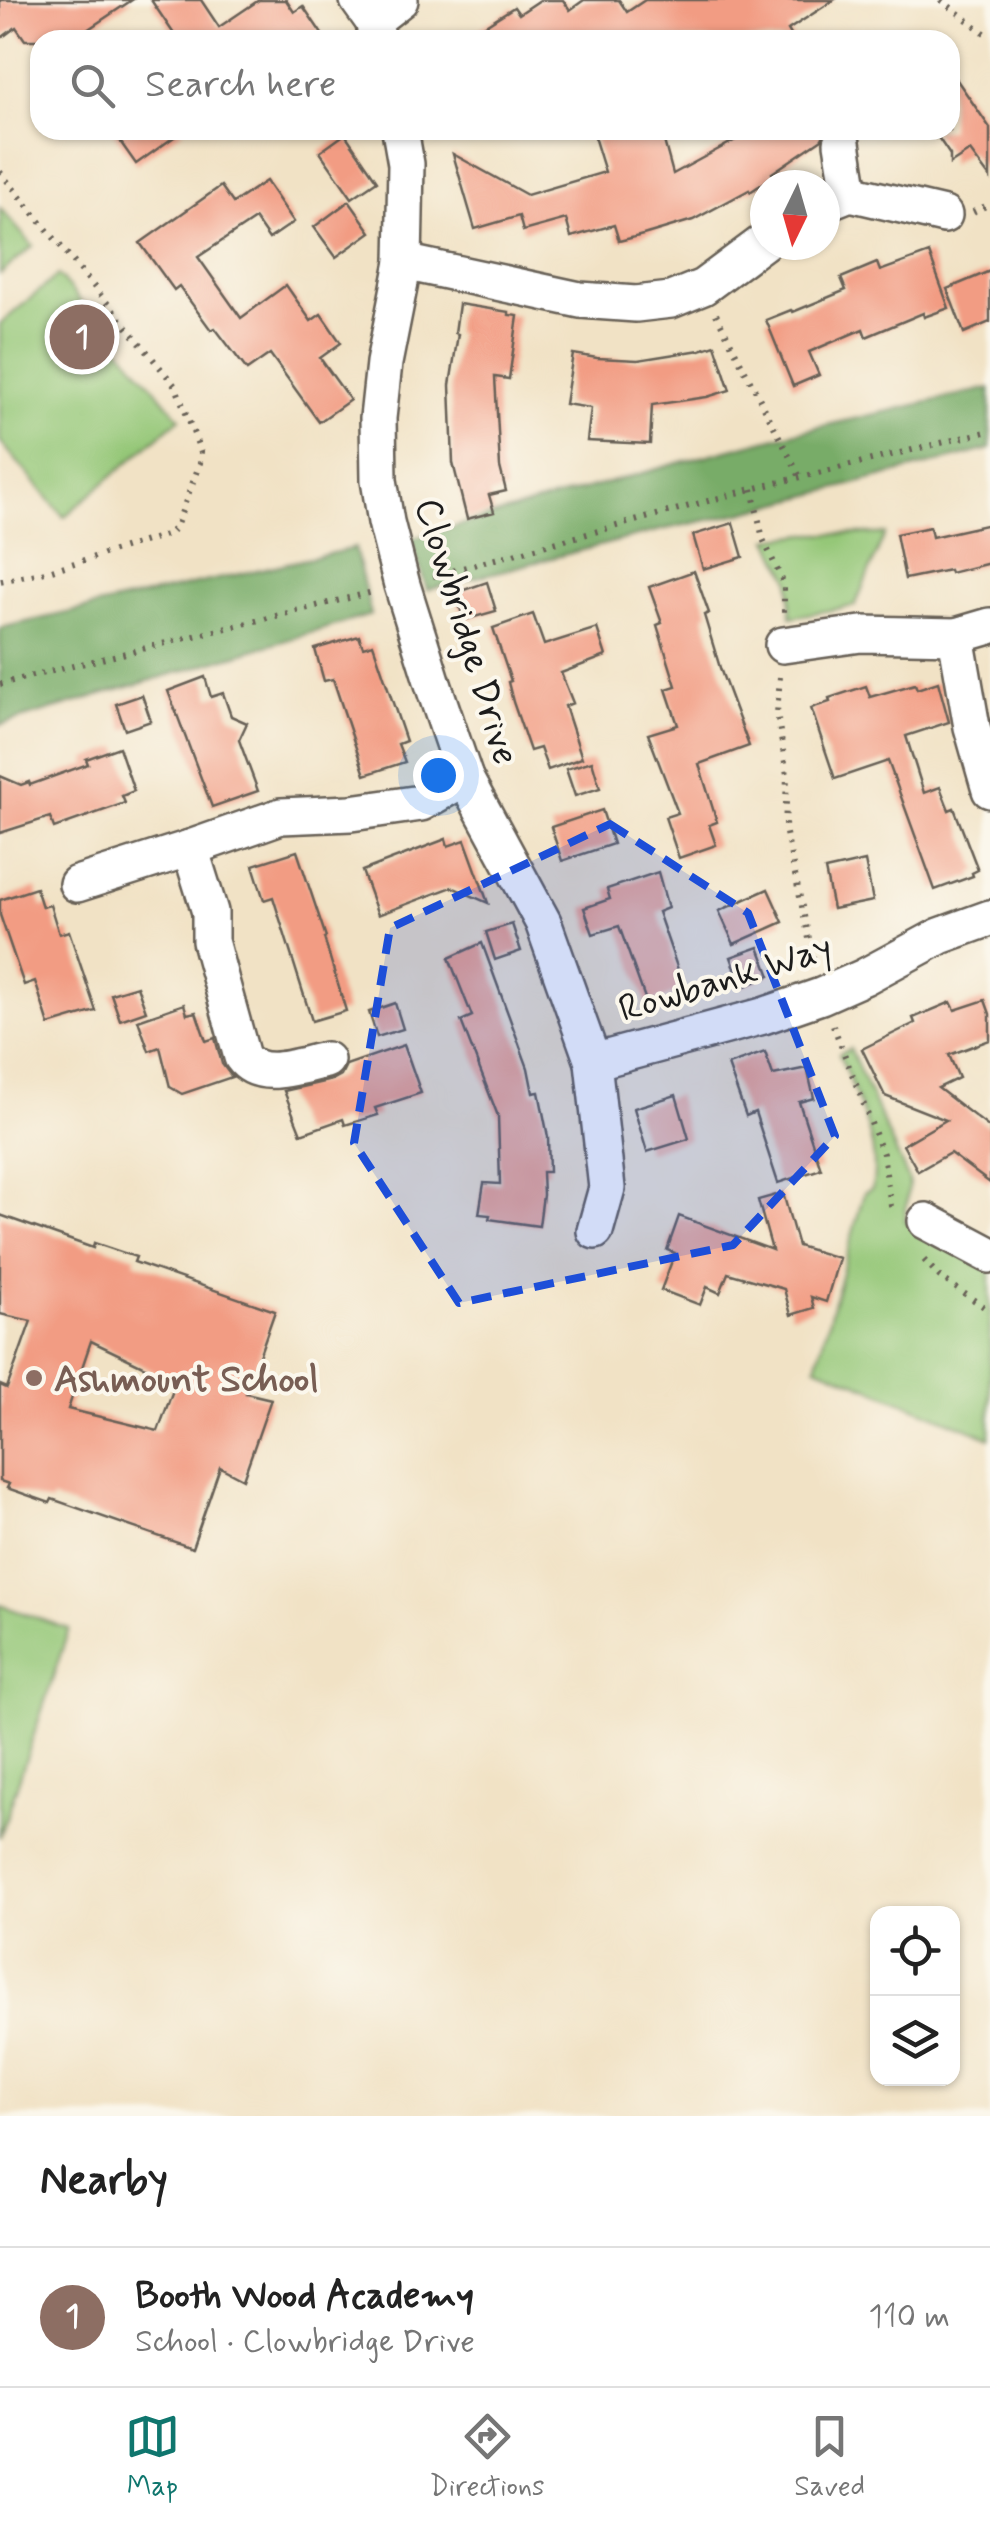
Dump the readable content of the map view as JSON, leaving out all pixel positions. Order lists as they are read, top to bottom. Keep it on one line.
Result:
{"streets":{"street":["Clowbridge Drive","Rowbank Way"]},"crossings":[["Clowbridge Drive","Rowbank Way"]],"places":["Ashmount School"],"north":"bottom","page":{"search":"Search here","pins":"1","heading":"Nearby","list":[{"mark":"1","name":"Booth Wood Academy","note":"School · Clowbridge Drive","value":"110 m"}],"nav":["Map","Directions","Saved"]}}
